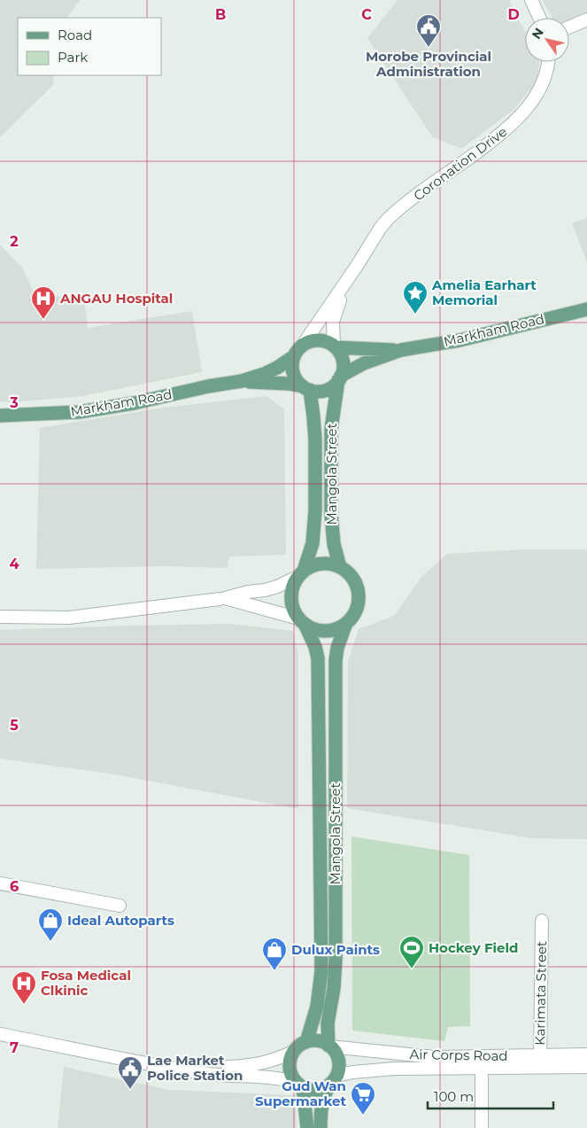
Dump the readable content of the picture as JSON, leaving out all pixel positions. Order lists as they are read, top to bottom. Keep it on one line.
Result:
{"streets":{"main road":["Markham Road","Mangola Street"],"street":["Coronation Drive","Karimata Street","Air Corps Road"]},"crossings":[["Coronation Drive","Markham Road"],["Coronation Drive","Mangola Street"],["Markham Road","Mangola Street"],["Mangola Street","Air Corps Road"],["Karimata Street","Air Corps Road"]],"places":{"public building":["Morobe Provincial Administration","Lae Market Police Station"],"place":["Amelia Earhart Memorial"],"hospital":["ANGAU Hospital","Fosa Medical Clkinic"],"shop":["Ideal Autoparts","Dulux Paints"],"sports":["Hockey Field"],"supermarket":["Gud Wan Supermarket"]},"legend":["Road","Park"],"scale_bar":"100 m","north":"top left","grid":{"columns":["B","C","D"],"rows":["2","3","4","5","6","7"]}}
